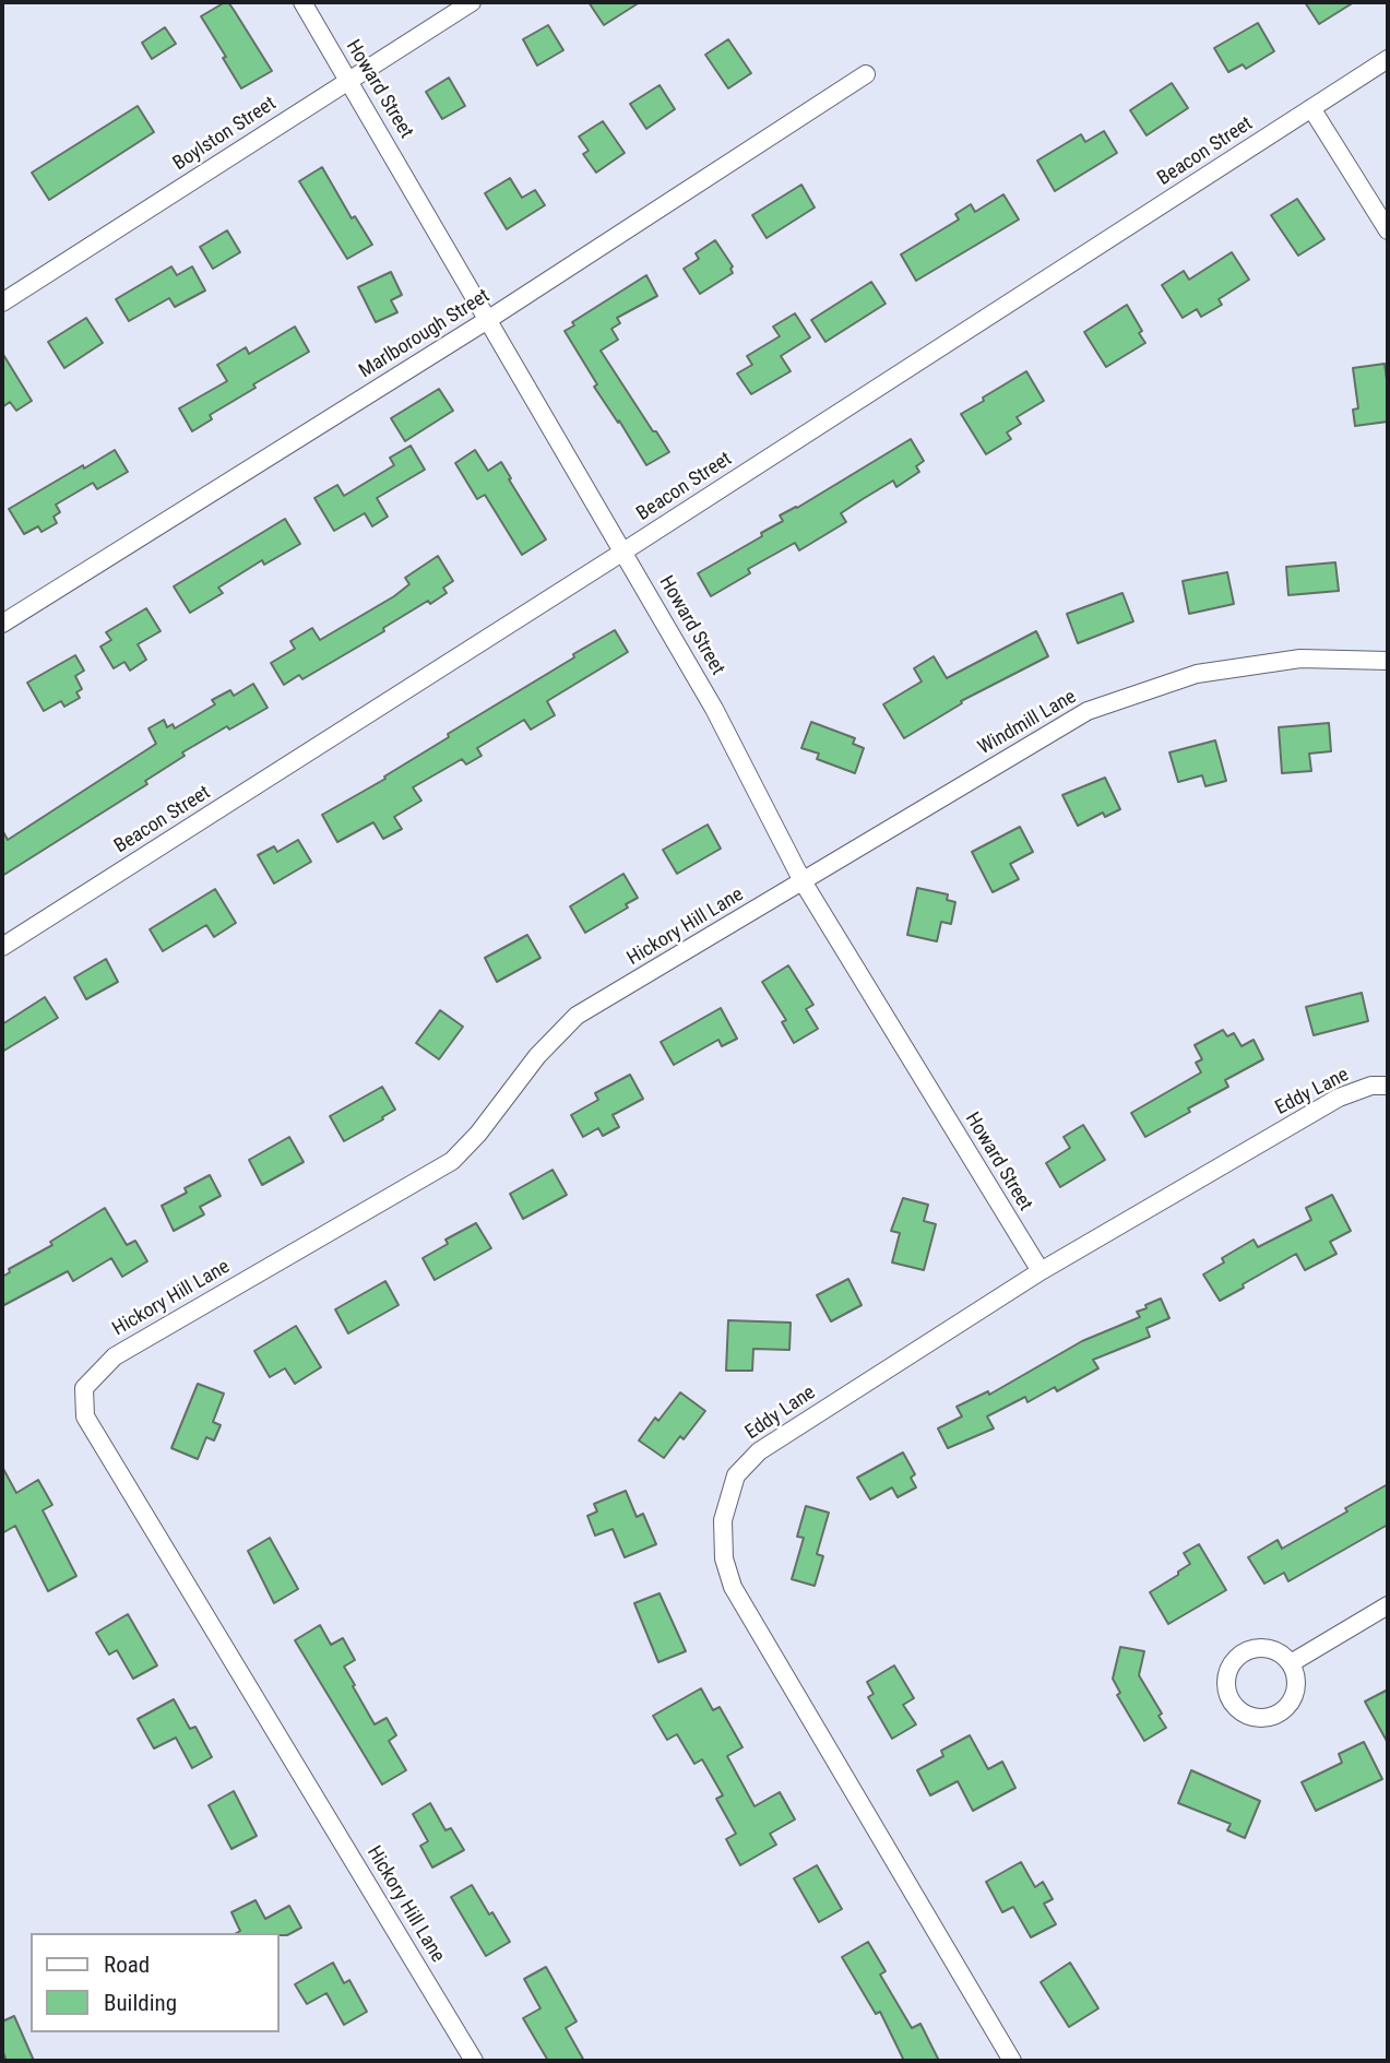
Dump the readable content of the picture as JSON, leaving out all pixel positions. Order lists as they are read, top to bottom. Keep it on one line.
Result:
{"streets":{"street":["Howard Street","Boylston Street","Beacon Street","Marlborough Street","Windmill Lane","Hickory Hill Lane","Eddy Lane"]},"crossings":[["Howard Street","Boylston Street"],["Howard Street","Beacon Street"],["Howard Street","Marlborough Street"],["Howard Street","Windmill Lane"],["Howard Street","Hickory Hill Lane"],["Howard Street","Eddy Lane"],["Windmill Lane","Hickory Hill Lane"]],"legend":["Road","Building"]}
